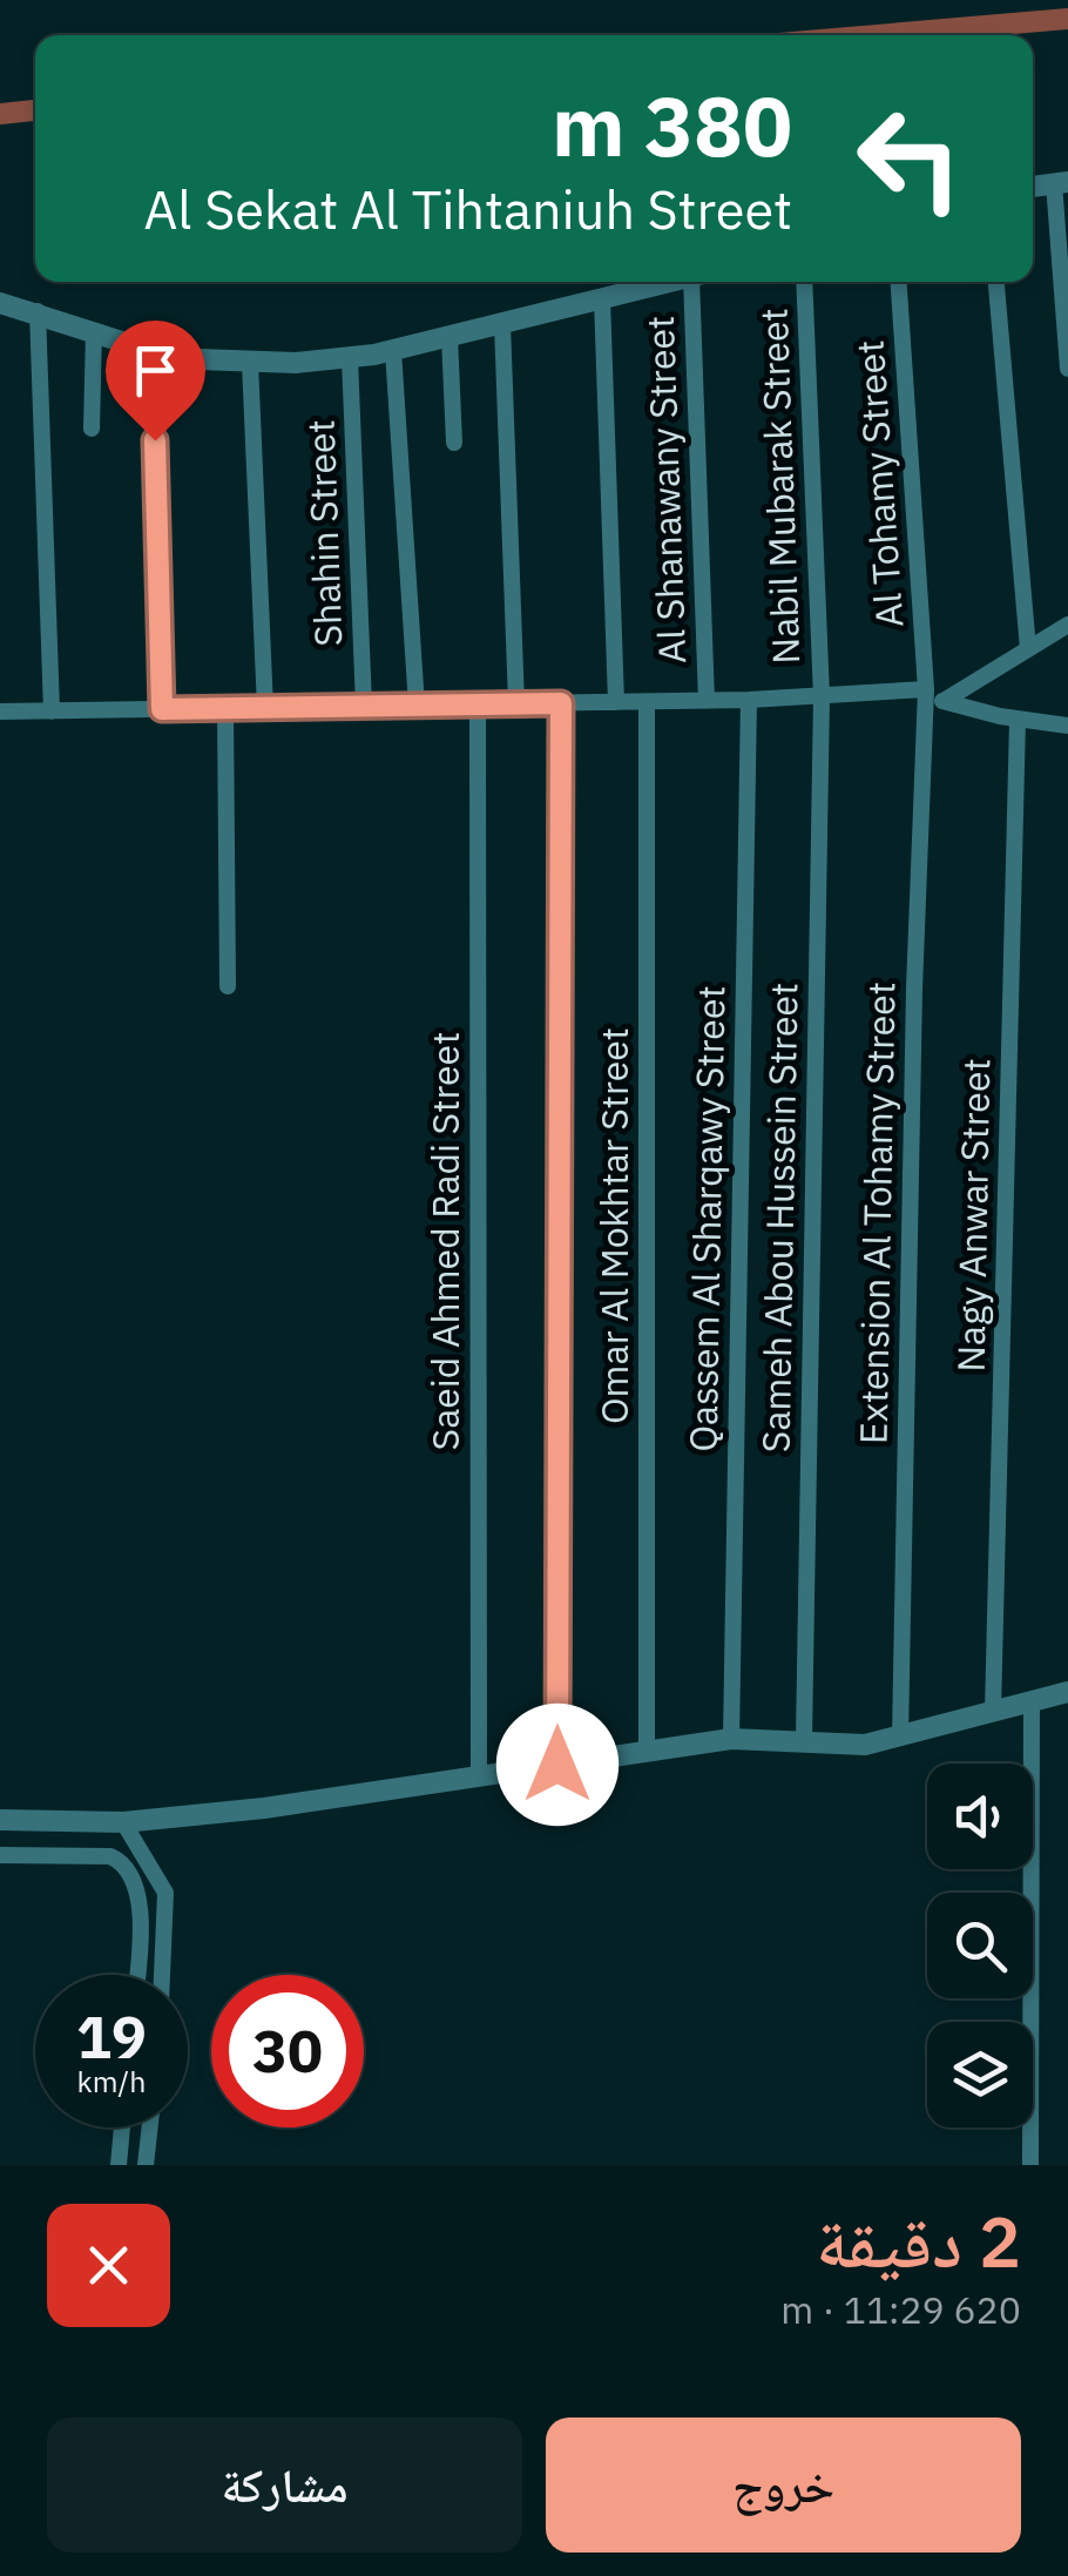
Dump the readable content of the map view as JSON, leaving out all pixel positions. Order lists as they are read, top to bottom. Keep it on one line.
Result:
{"streets":{"street":["Al Tohamy Street","Nabil Mubarak Street","Al Shanawany Street","Shahin Street","Extension Al Tohamy Street","Nagy Anwar Street","Sameh Abou Hussein Street","Qassem Al Sharqawy Street","Omar Al Mokhtar Street","Saeid Ahmed Radi Street"]},"crossings":[["Al Tohamy Street","Extension Al Tohamy Street"],["Nabil Mubarak Street","Sameh Abou Hussein Street"]],"page":{"turn":["380 m","Al Sekat Al Tihtaniuh Street"],"speed":"19 km/h","limit":"30","heading":["2 دقيقة","620 m · 11:29"],"buttons":["خروج","مشاركة"]}}
